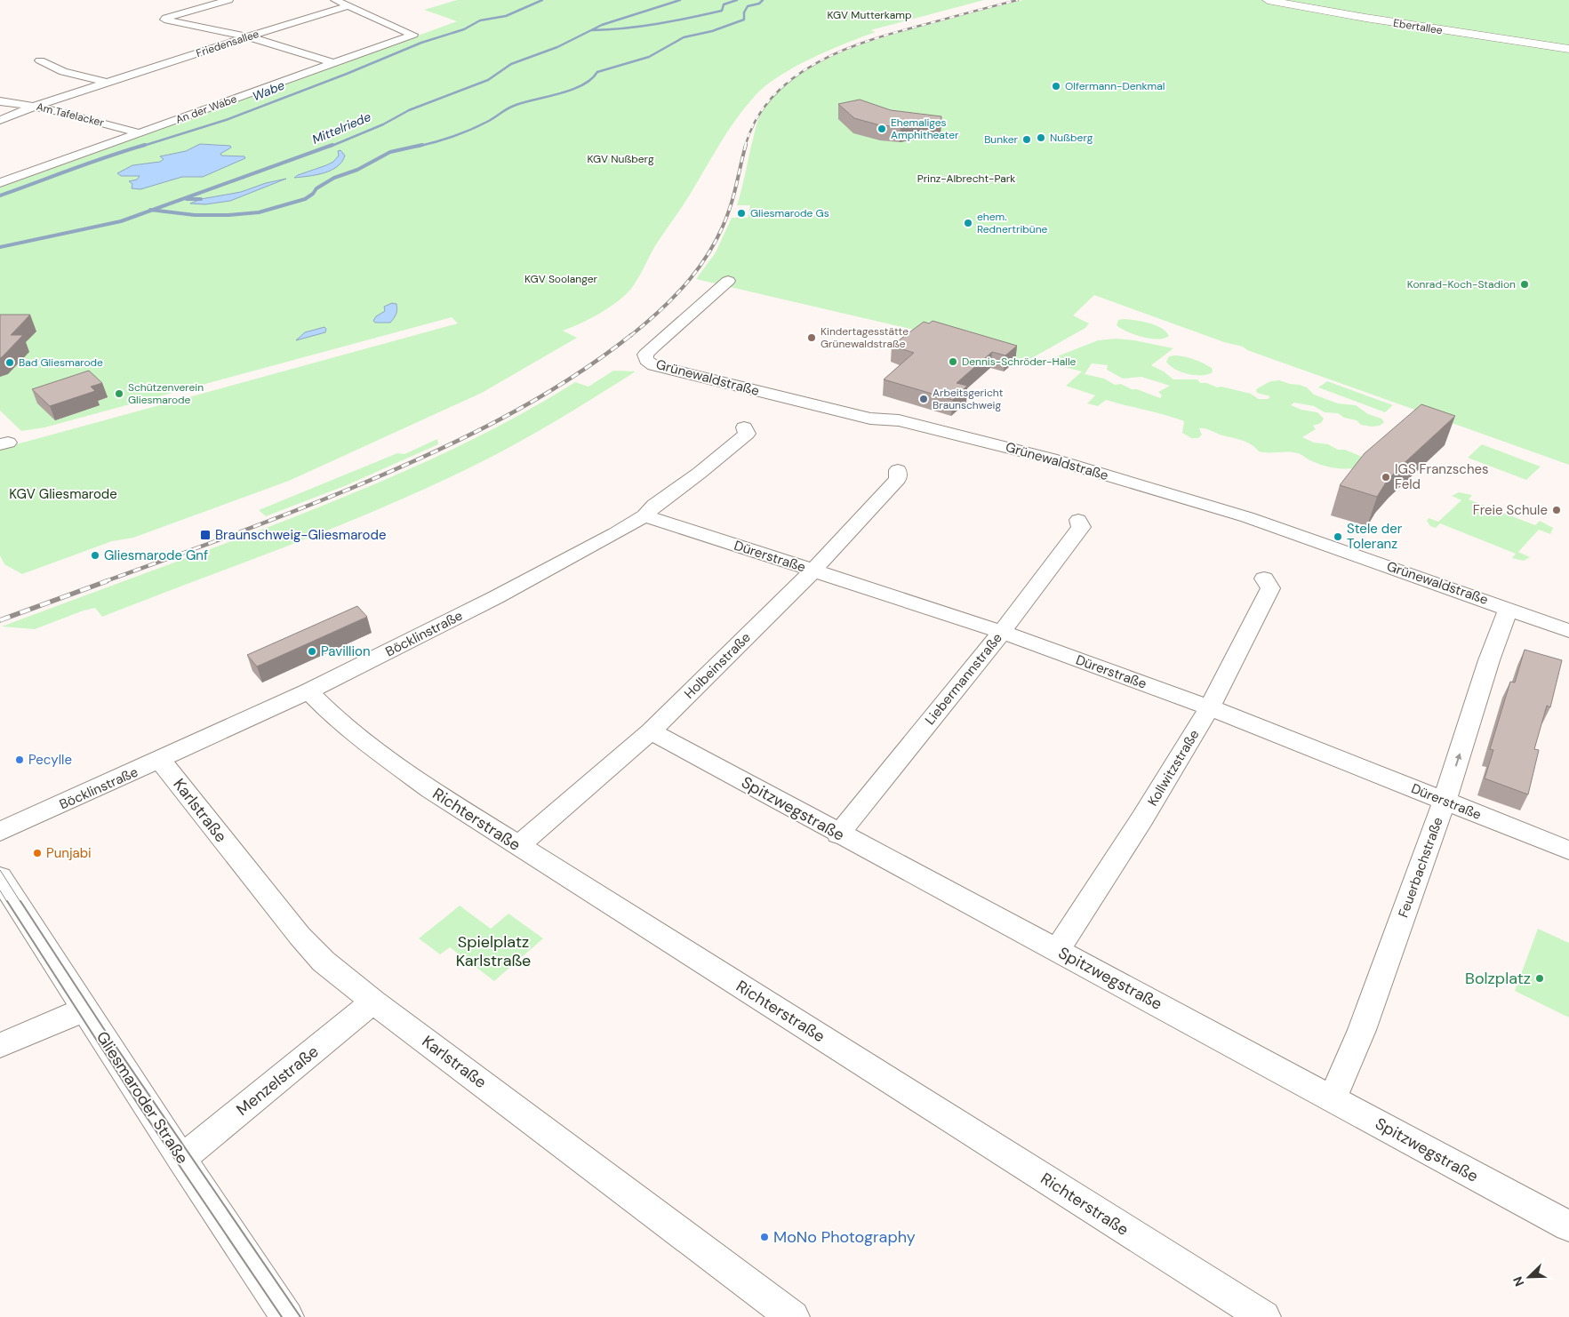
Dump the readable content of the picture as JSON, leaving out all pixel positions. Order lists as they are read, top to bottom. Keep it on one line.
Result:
{"streets":{"main road":["Ebertallee"],"street":["Friedensallee","An der Wabe","Am Tafelacker","Grünewaldstraße","Dürerstraße","Böcklinstraße","Holbeinstraße","Liebermannstraße","Kollwitzstraße","Spitzwegstraße","Karlstraße","Richterstraße","Feuerbachstraße","Menzelstraße","Gliesmaroder Straße"]},"crossings":[["Friedensallee","Am Tafelacker"],["An der Wabe","Am Tafelacker"],["Grünewaldstraße","Feuerbachstraße"],["Dürerstraße","Böcklinstraße"],["Dürerstraße","Holbeinstraße"],["Dürerstraße","Liebermannstraße"],["Dürerstraße","Kollwitzstraße"],["Dürerstraße","Feuerbachstraße"],["Böcklinstraße","Karlstraße"],["Böcklinstraße","Richterstraße"],["Holbeinstraße","Spitzwegstraße"],["Holbeinstraße","Richterstraße"],["Liebermannstraße","Spitzwegstraße"],["Kollwitzstraße","Spitzwegstraße"],["Spitzwegstraße","Feuerbachstraße"],["Karlstraße","Menzelstraße"],["Menzelstraße","Gliesmaroder Straße"]],"one_way":["Feuerbachstraße"],"water":["Wabe","Mittelriede"],"parks":["KGV Mutterkamp","KGV Nußberg","Prinz-Albrecht-Park","KGV Soolanger","KGV Gliesmarode","Spielplatz Karlstraße"],"places":{"other":["Olfermann-Denkmal","Ehemaliges Amphitheater","Nußberg","Bunker","Gliesmarode Gs","ehem. Rednertribüne","Konrad-Koch-Stadion","Kindertagesstätte Grünewaldstraße","Dennis-Schröder-Halle","Bad Gliesmarode","Schützenverein Gliesmarode","Arbeitsgericht Braunschweig","IGS Franzsches Feld","Freie Schule","Stele der Toleranz","Gliesmarode Gnf","Pavillion","Pecylle","Punjabi","Bolzplatz","MoNo Photography"],"transit":["Braunschweig-Gliesmarode"]},"north":"bottom left"}
